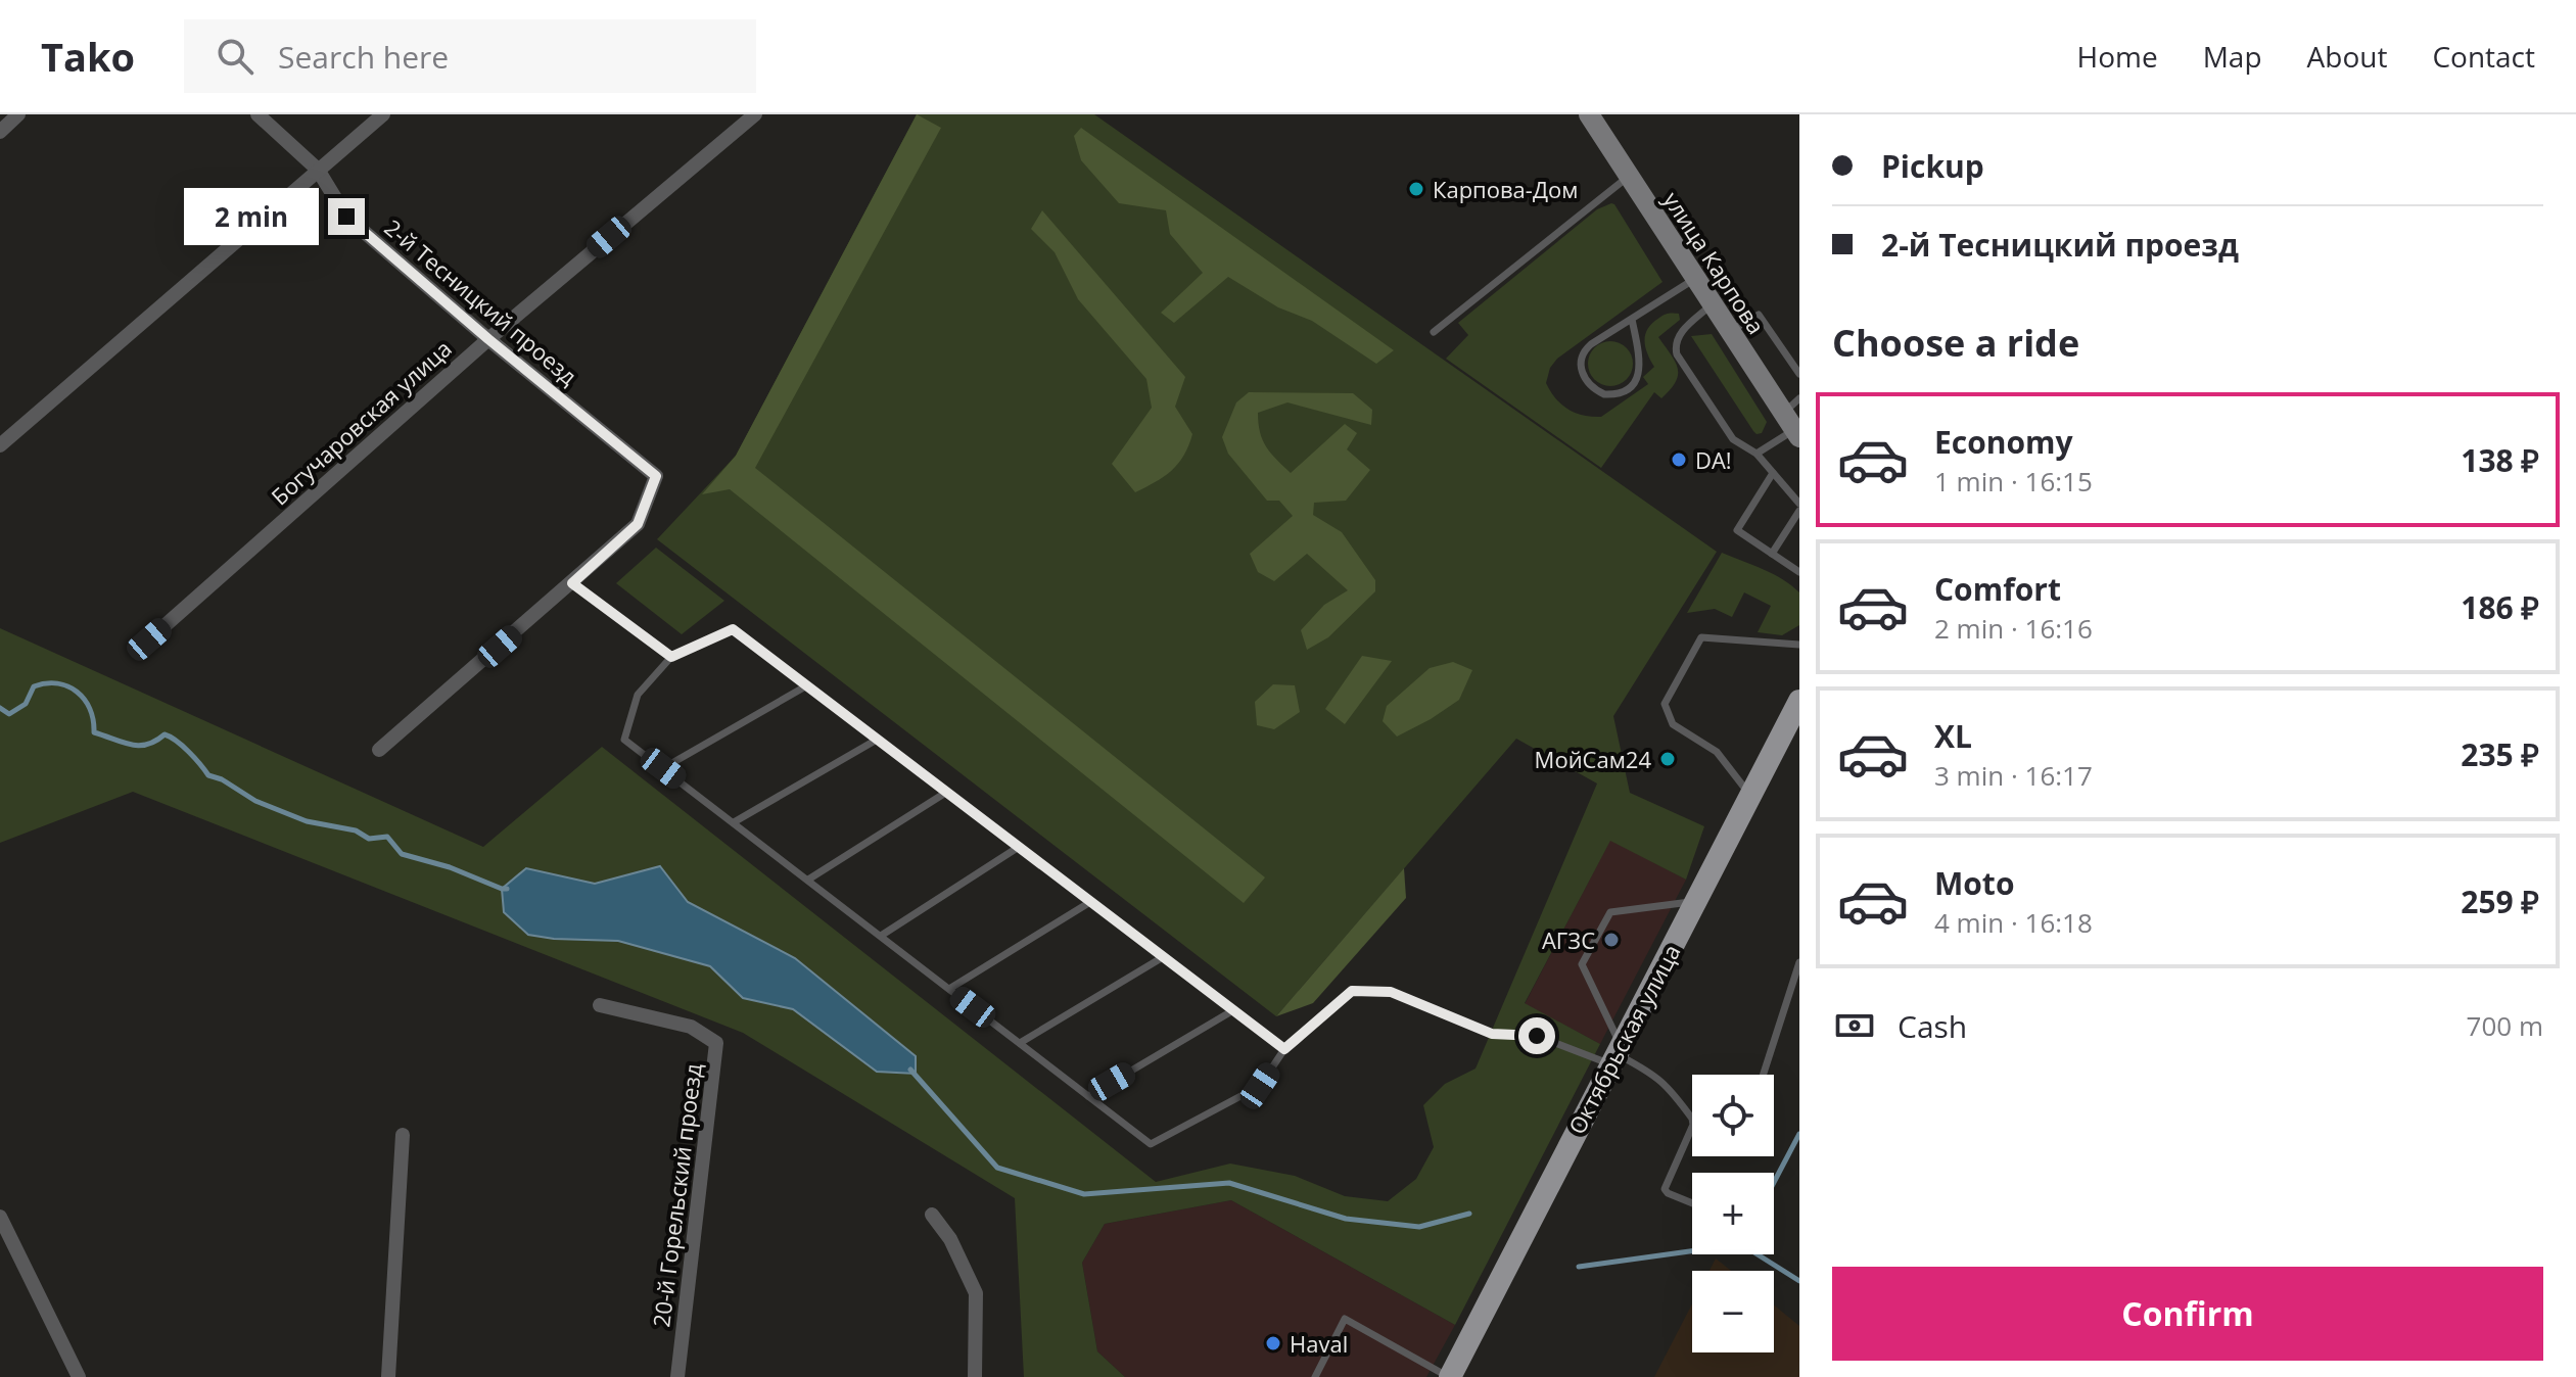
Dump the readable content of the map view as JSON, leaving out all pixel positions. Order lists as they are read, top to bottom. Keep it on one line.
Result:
{"streets":{"main road":["улица Карпова","Октябрьская улица"],"street":["2-й Тесницкий проезд","Богучаровская улица","20-й Горельский проезд"]},"crossings":[["2-й Тесницкий проезд","Богучаровская улица"]],"places":["Карпова-Дом","DA!","МойСам24","АГЗС","Haval"],"page":{"header":"Tako","search":"Search here","nav":["Home","Map","About","Contact"],"banner":["Pickup","2-й Тесницкий проезд"],"bubble":"2 min","heading":"Choose a ride","list":[{"name":"Economy","note":"1 min · 16:15","value":"138 ₽"},{"name":"Comfort","note":"2 min · 16:16","value":"186 ₽"},{"name":"XL","note":"3 min · 16:17","value":"235 ₽"},{"name":"Moto","note":"4 min · 16:18","value":"259 ₽"}],"pay":["Cash","700 m"],"map_buttons":["+","−"],"buttons":"Confirm"}}
